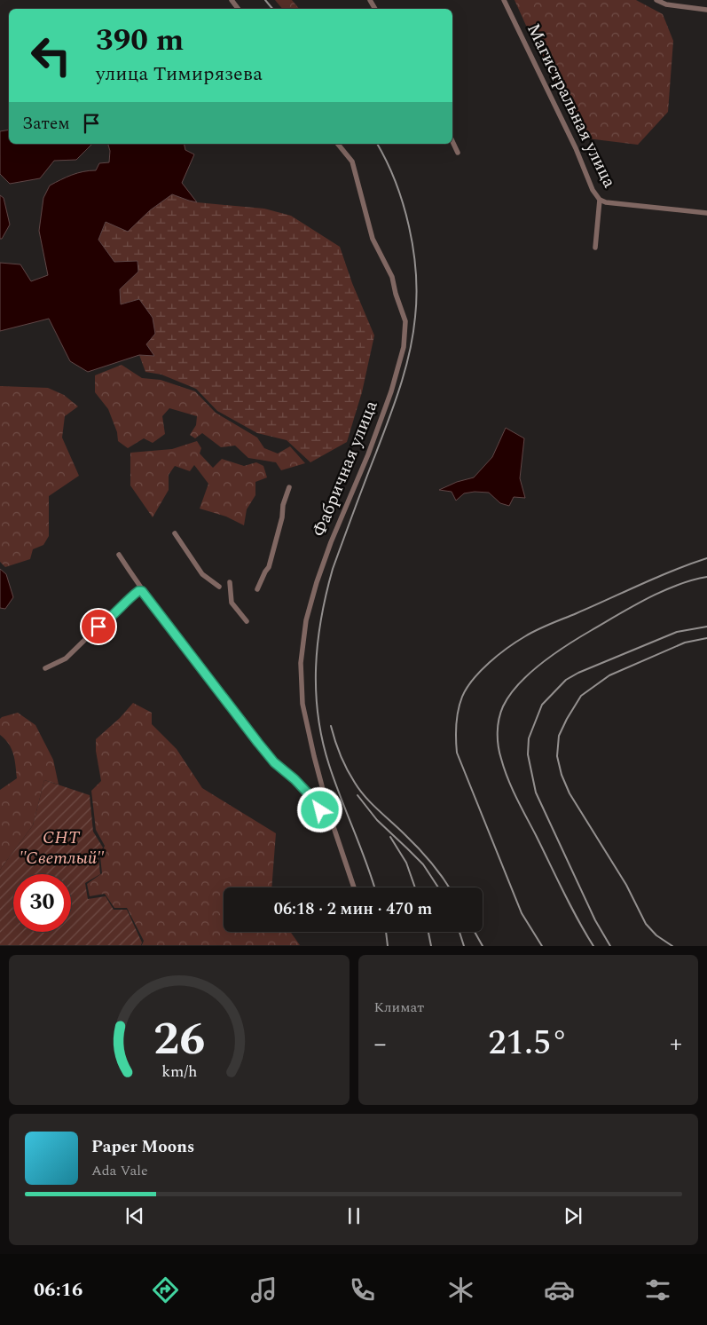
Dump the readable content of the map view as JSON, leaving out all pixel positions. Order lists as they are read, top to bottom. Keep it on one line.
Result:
{"streets":{"street":["Магистральная улица","Фабричная улица"]},"parks":["СНТ \"Светлый\""],"page":{"turn":["390 m","улица Тимирязева"],"then":"Затем","limit":"30","trip":"06:18 · 2 мин · 470 m","tile":"Климат","heat":["−","21.5°","+"],"song":["Paper Moons","Ada Vale"],"tabs":"06:16","gauge":["26","km/h"]}}
